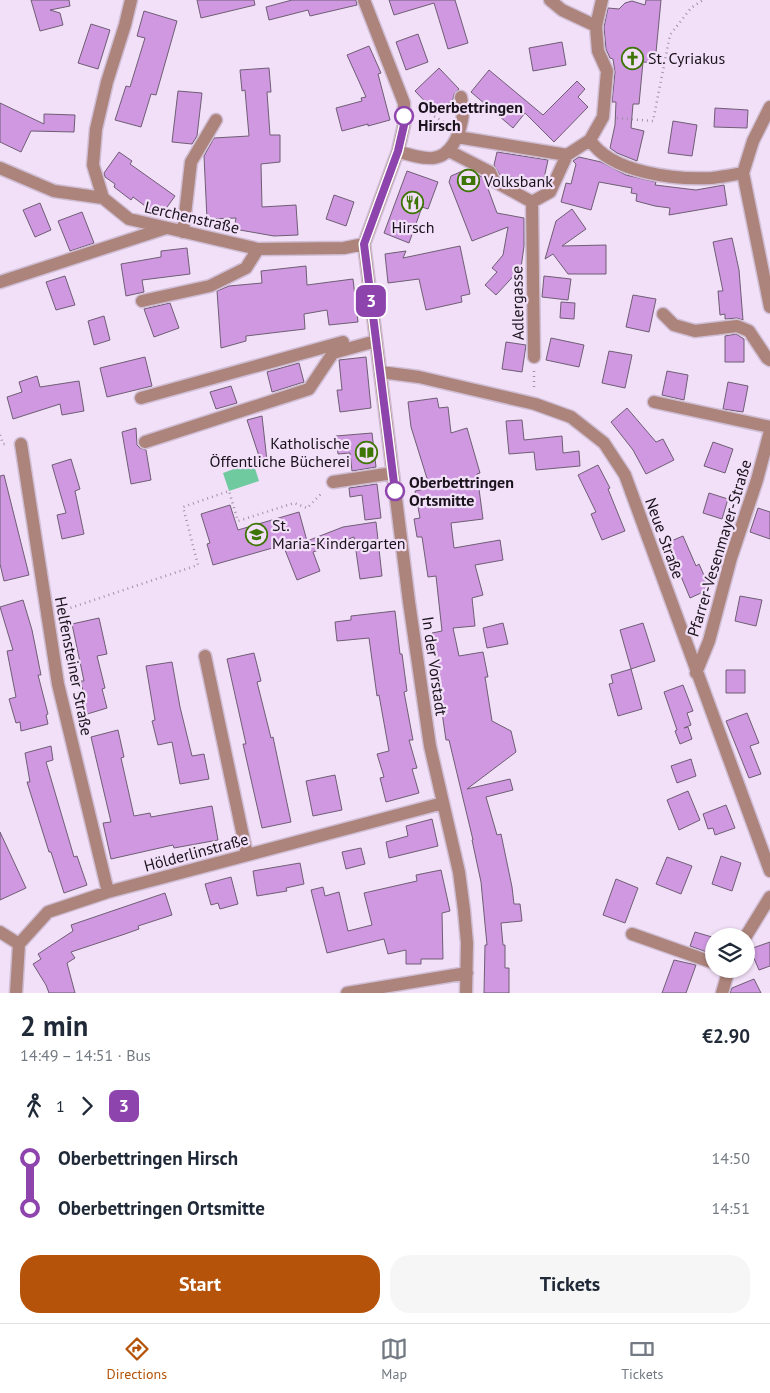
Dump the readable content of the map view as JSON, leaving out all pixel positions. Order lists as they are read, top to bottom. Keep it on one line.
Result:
{"streets":{"street":["Lerchenstraße","Adlergasse","Neue Straße","Pfarrer-Vesenmayer-Straße","Helfensteiner Straße","In der Vorstadt","Hölderlinstraße"]},"crossings":[["Lerchenstraße","In der Vorstadt"],["Adlergasse","Neue Straße"],["Neue Straße","Pfarrer-Vesenmayer-Straße"],["Neue Straße","In der Vorstadt"],["Helfensteiner Straße","Hölderlinstraße"],["In der Vorstadt","Hölderlinstraße"]],"places":{"church":["St. Cyriakus"],"other":["Oberbettringen Hirsch","Oberbettringen Ortsmitte"],"bank":["Volksbank"],"restaurant":["Hirsch"],"library":["Katholische Öffentliche Bücherei"],"school or university":["St. Maria-Kindergarten"]},"lines":["bus line 3"],"page":{"on_map":"3","heading":["2 min","14:49 – 14:51 · Bus","€2.90"],"legs":["1","3"],"list":[{"name":"Oberbettringen Hirsch","value":"14:50"},{"name":"Oberbettringen Ortsmitte","value":"14:51"}],"buttons":["Start","Tickets"],"tabs":["Directions","Map","Tickets"]}}
